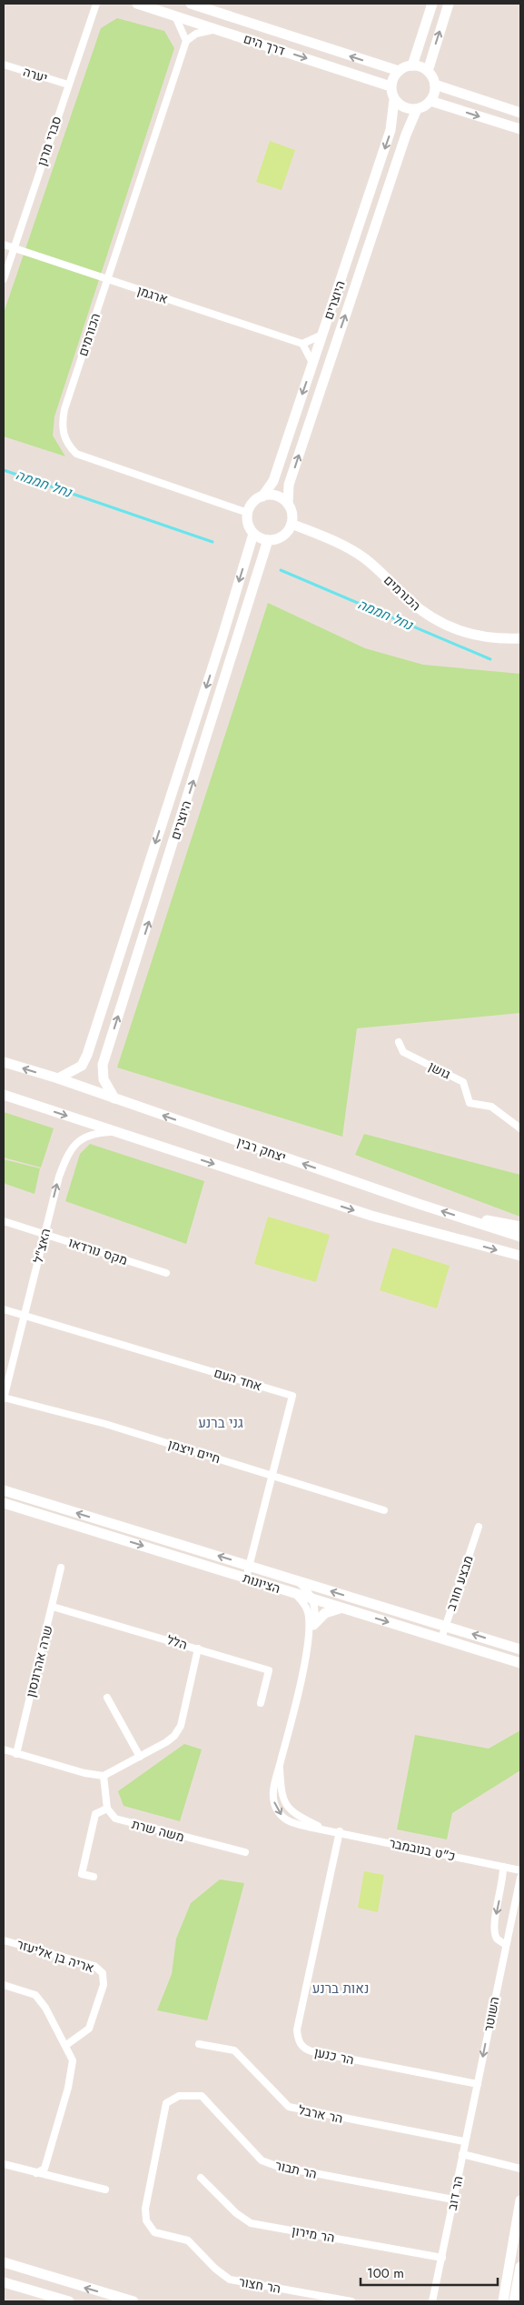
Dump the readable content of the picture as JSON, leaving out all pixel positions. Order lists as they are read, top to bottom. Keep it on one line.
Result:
{"streets":{"street":["דרך הים","יערה","סברי מרנן","ארגמן","היוצרים","הכורמים","גושן","יצחק רבין","האצ\"ל","מקס נורדאו","אחד העם","חיים ויצמן","הציונות","מבצע חורב","הלל","שרה אהרונסון","משה שרת","כ\"ט בנובמבר","אריה בן אליעזר","השוטר","הר כנען","הר ארבל","הר תבור","הר דוב","הר מירון","הר חצור"]},"crossings":[["דרך הים","היוצרים"],["יערה","סברי מרנן"],["סברי מרנן","ארגמן"],["ארגמן","הכורמים"],["היוצרים","הכורמים"],["היוצרים","יצחק רבין"],["האצ\"ל","מקס נורדאו"],["האצ\"ל","אחד העם"],["האצ\"ל","חיים ויצמן"],["אחד העם","חיים ויצמן"],["אחד העם","הציונות"],["הציונות","מבצע חורב"],["הציונות","כ\"ט בנובמבר"],["הלל","שרה אהרונסון"],["כ\"ט בנובמבר","הר כנען"],["השוטר","הר כנען"],["השוטר","הר דוב"],["הר כנען","הר דוב"],["הר ארבל","הר דוב"],["הר תבור","הר דוב"],["הר תבור","הר חצור"],["הר דוב","הר מירון"]],"one_way":["האצ\"ל","השוטר"],"districts":["גני ברנע","נאות ברנע"],"water":["נחל חממה"],"scale_bar":"100 m"}
